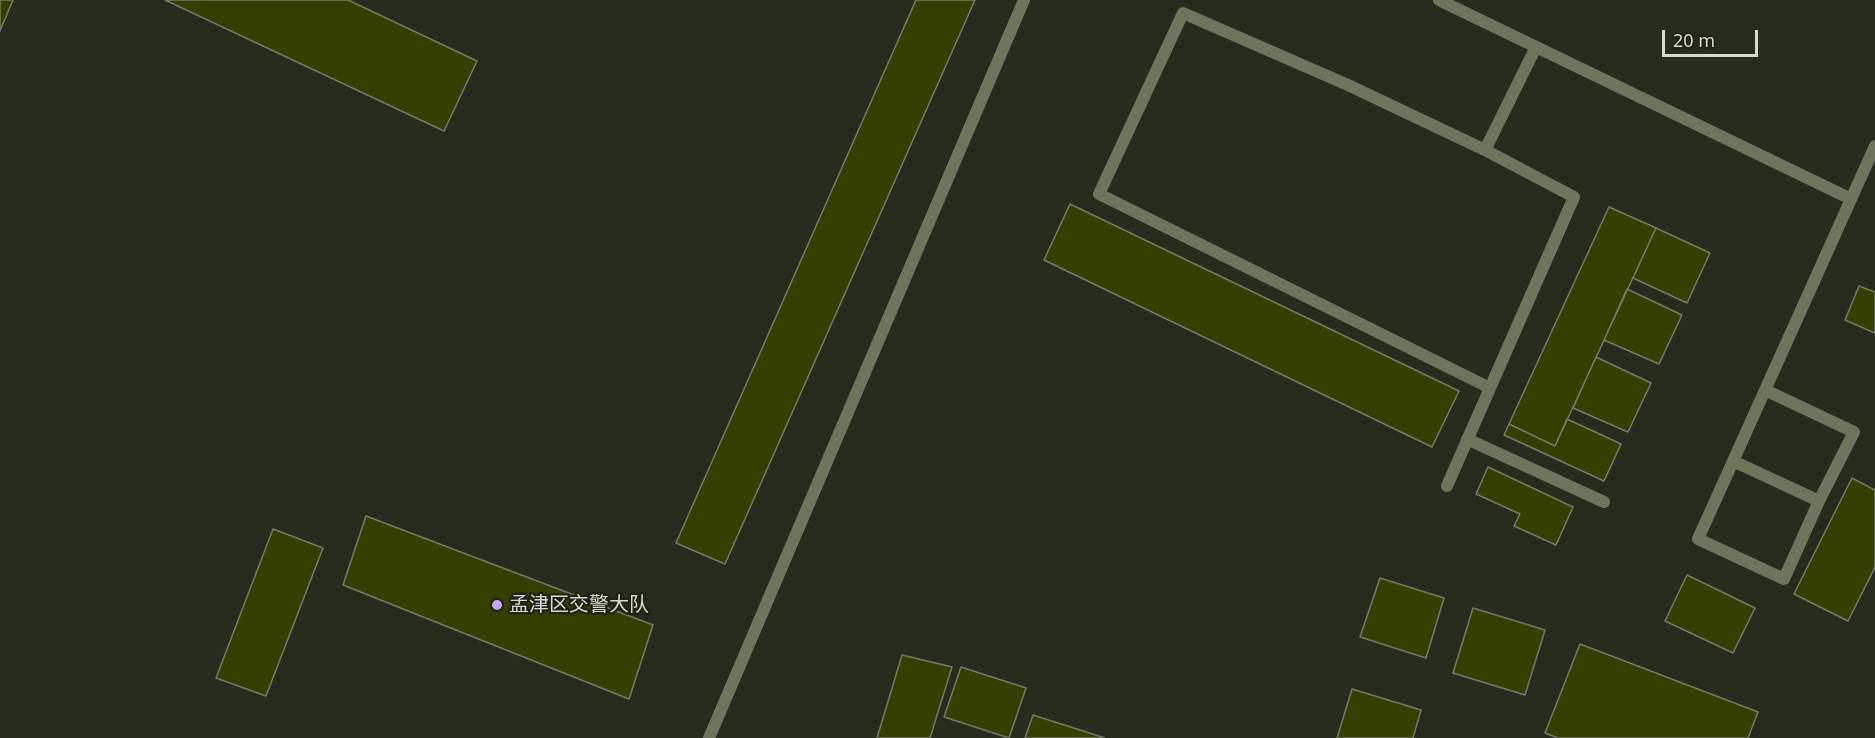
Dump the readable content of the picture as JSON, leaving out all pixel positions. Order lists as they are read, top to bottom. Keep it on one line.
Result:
{"places":["孟津区交警大队"],"scale_bar":"20 m"}
